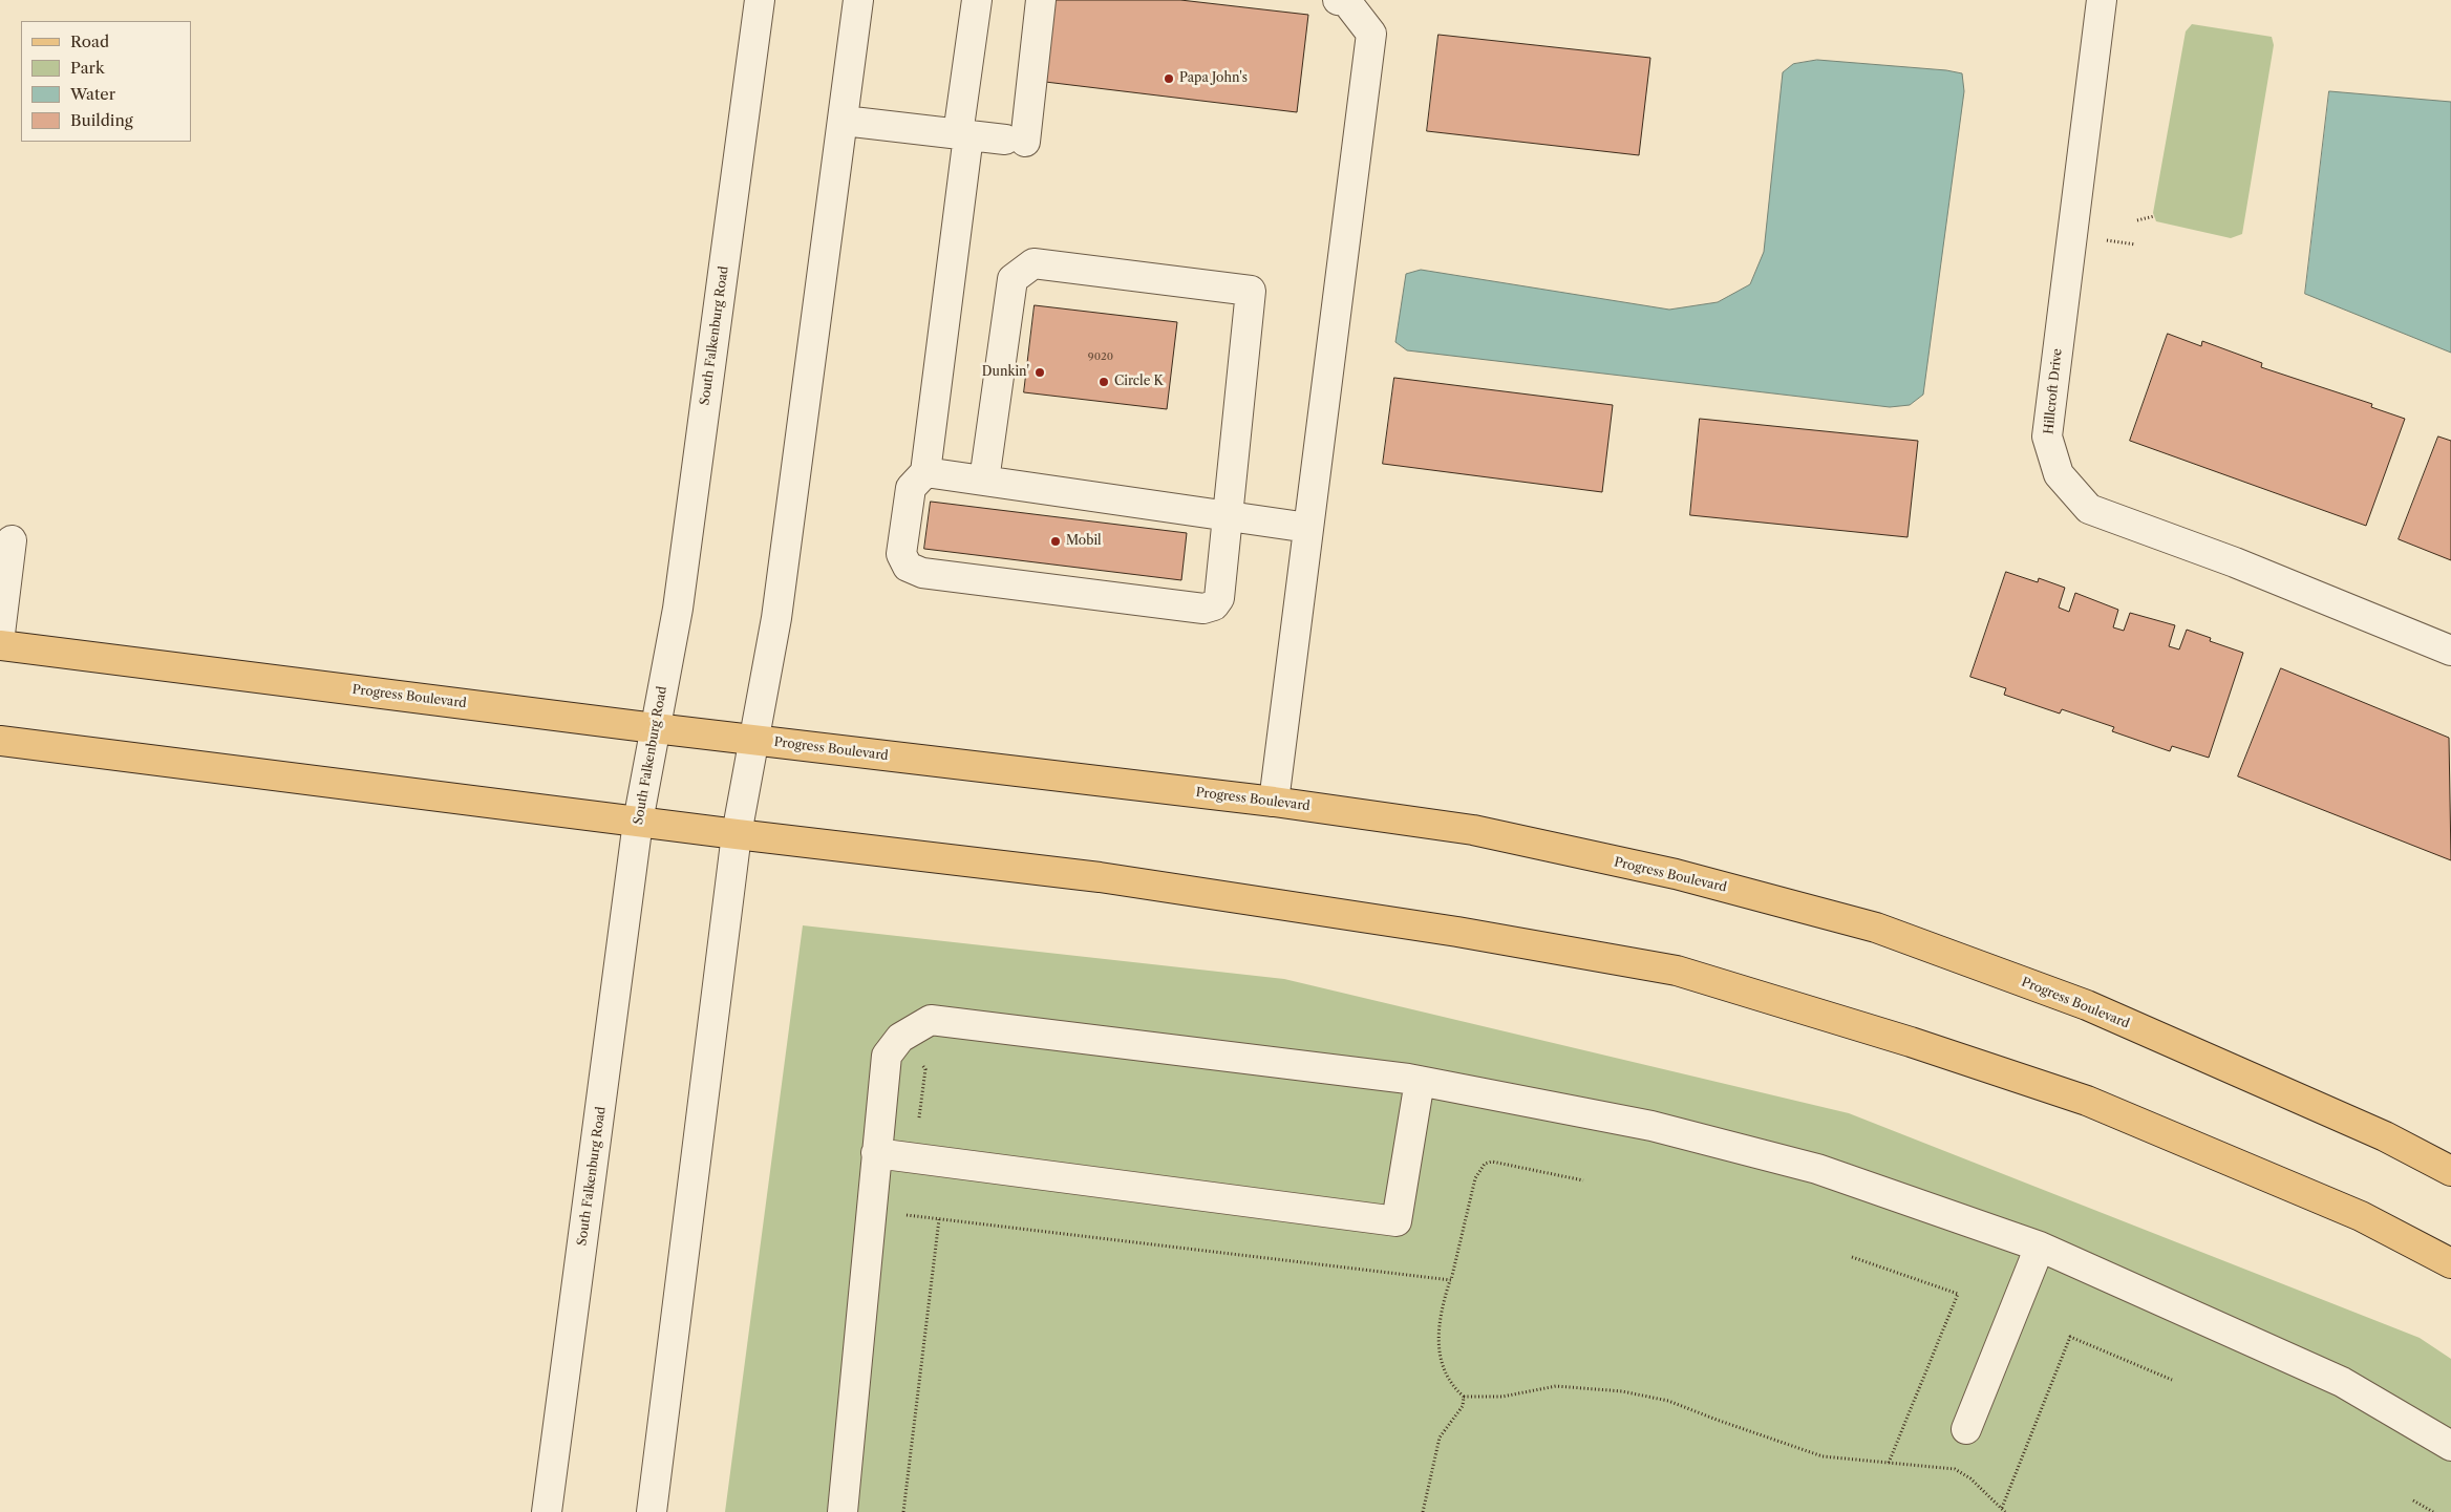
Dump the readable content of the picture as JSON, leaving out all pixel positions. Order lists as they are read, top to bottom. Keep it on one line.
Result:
{"streets":{"main road":["Progress Boulevard"],"street":["South Falkenburg Road","Hillcroft Drive"]},"crossings":[["South Falkenburg Road","Progress Boulevard"]],"places":["Papa John's","Dunkin'","Circle K","Mobil"],"house_numbers":["9020"],"legend":["Road","Park","Water","Building"]}
